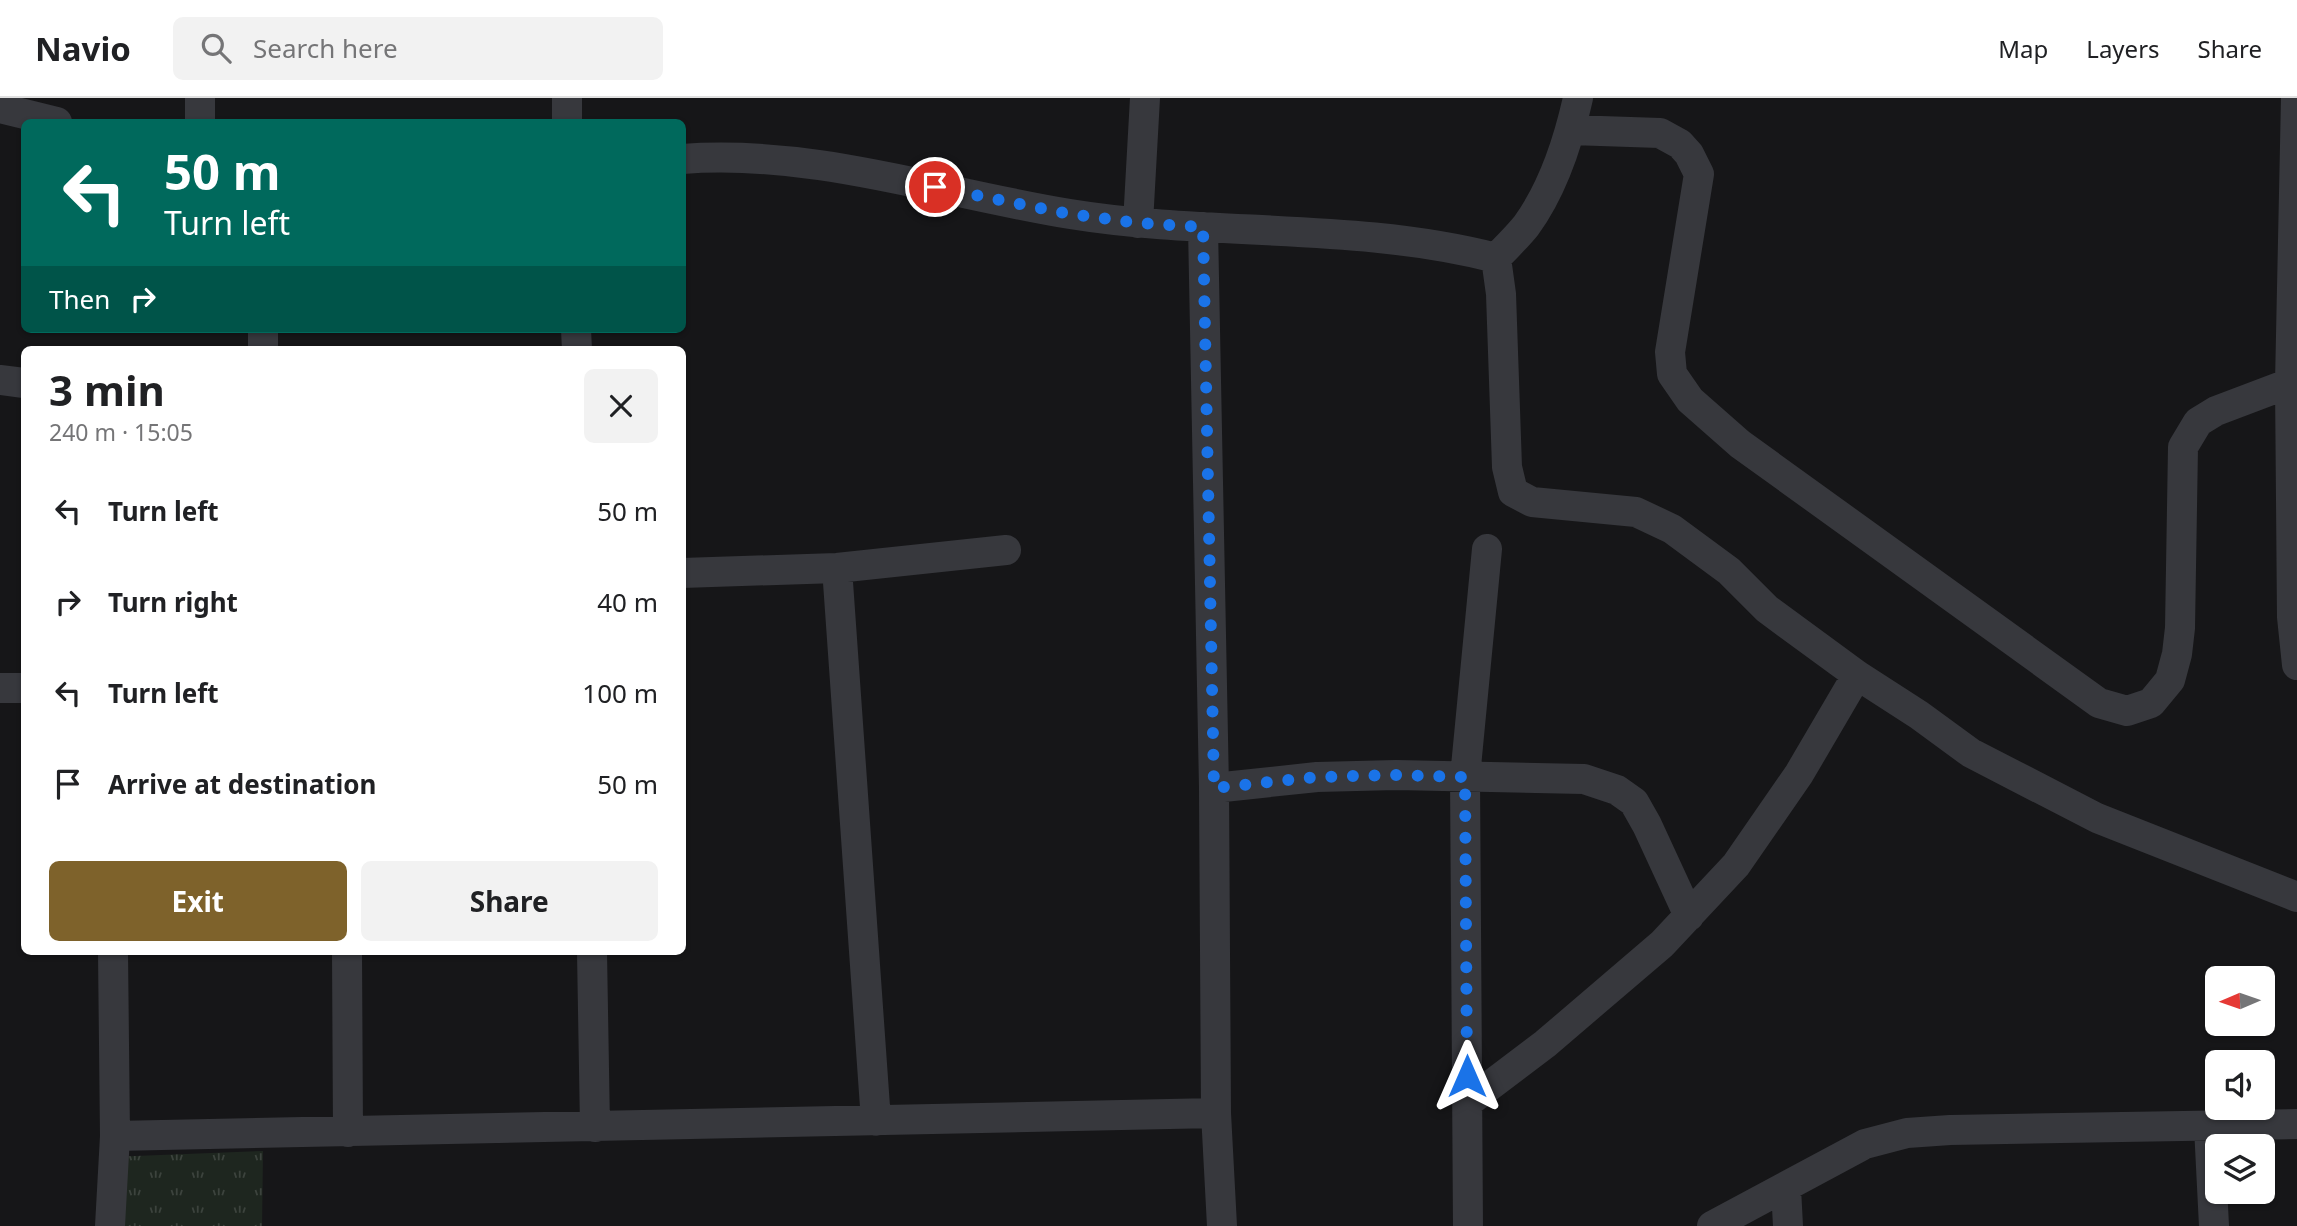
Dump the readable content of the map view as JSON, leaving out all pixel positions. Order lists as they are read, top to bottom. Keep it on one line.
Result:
{"north":"left","page":{"header":"Navio","search":"Search here","nav":["Map","Layers","Share"],"turn":["50 m","Turn left"],"then":"Then","heading":["3 min","240 m · 15:05"],"list":[{"name":"Turn left","value":"50 m"},{"name":"Turn right","value":"40 m"},{"name":"Turn left","value":"100 m"},{"name":"Arrive at destination","value":"50 m"}],"buttons":["Exit","Share"]}}
